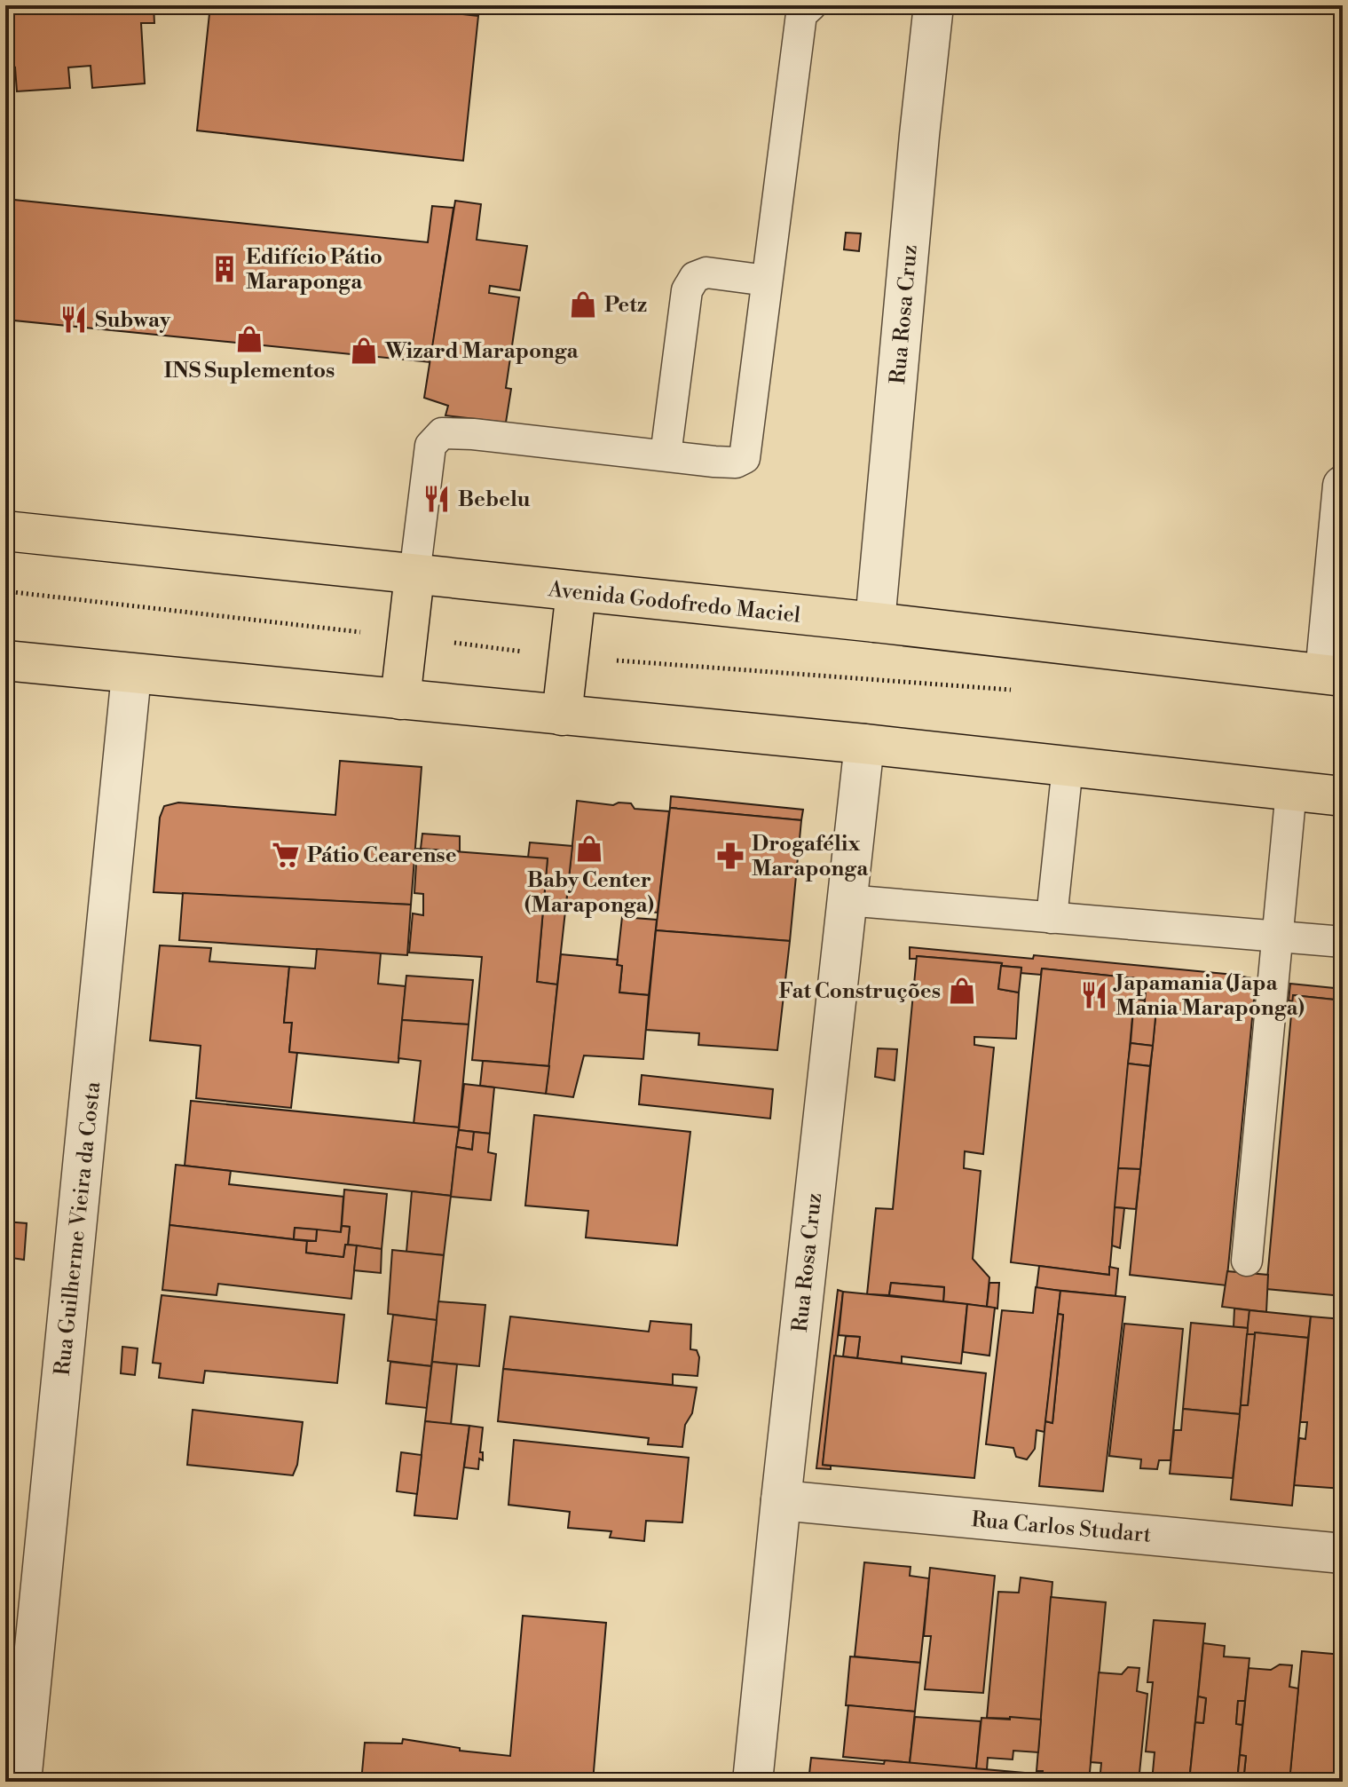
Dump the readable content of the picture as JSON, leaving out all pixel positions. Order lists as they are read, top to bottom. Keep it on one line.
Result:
{"streets":{"main road":["Avenida Godofredo Maciel"],"street":["Rua Rosa Cruz","Rua Guilherme Vieira da Costa","Rua Carlos Studart"]},"crossings":[["Rua Rosa Cruz","Avenida Godofredo Maciel"],["Rua Rosa Cruz","Rua Carlos Studart"]],"places":{"building":["Edifício Pátio Maraponga"],"shop":["Petz","INS Suplementos","Wizard Maraponga","Baby Center (Maraponga)","Fat Construções"],"restaurant":["Subway","Bebelu","Japamania (Japa Mania Maraponga)"],"supermarket":["Pátio Cearense"],"pharmacy":["Drogafélix Maraponga"]}}
